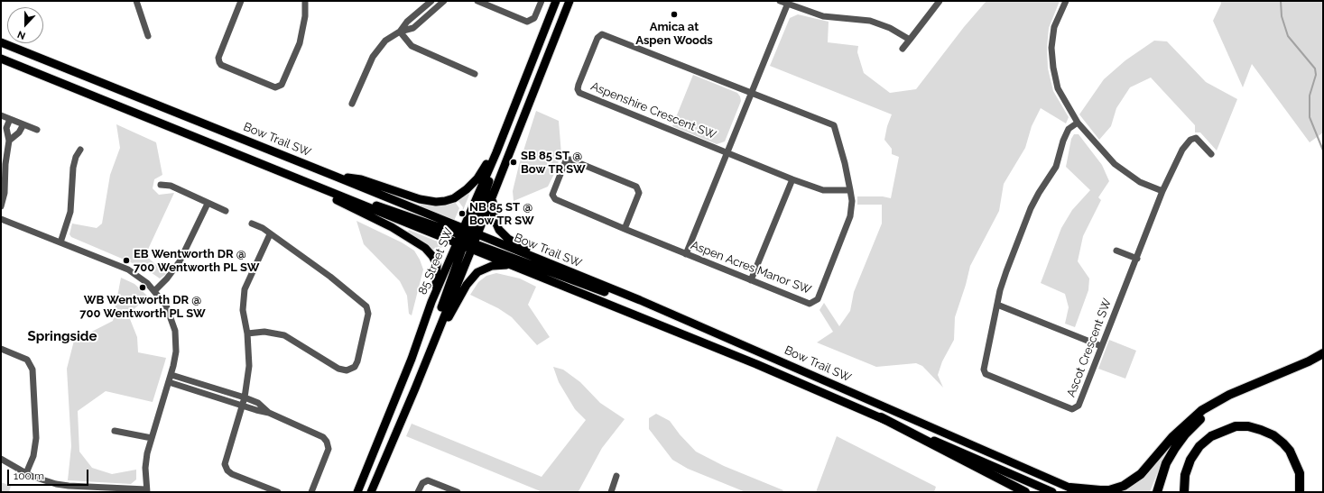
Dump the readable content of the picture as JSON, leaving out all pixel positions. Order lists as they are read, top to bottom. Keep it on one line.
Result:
{"streets":{"main road":["Bow Trail SW","85 Street SW"],"street":["Aspenshire Crescent SW","Aspen Acres Manor SW","Ascot Crescent SW"]},"crossings":[["Aspenshire Crescent SW","Aspen Acres Manor SW"],["Bow Trail SW","85 Street SW"]],"districts":["Springside"],"places":["Amica at Aspen Woods","SB 85 ST @ Bow TR SW","NB 85 ST @ Bow TR SW","EB Wentworth DR @ 700 Wentworth PL SW","WB Wentworth DR @ 700 Wentworth PL SW"],"scale_bar":"100 m","north":"bottom"}
